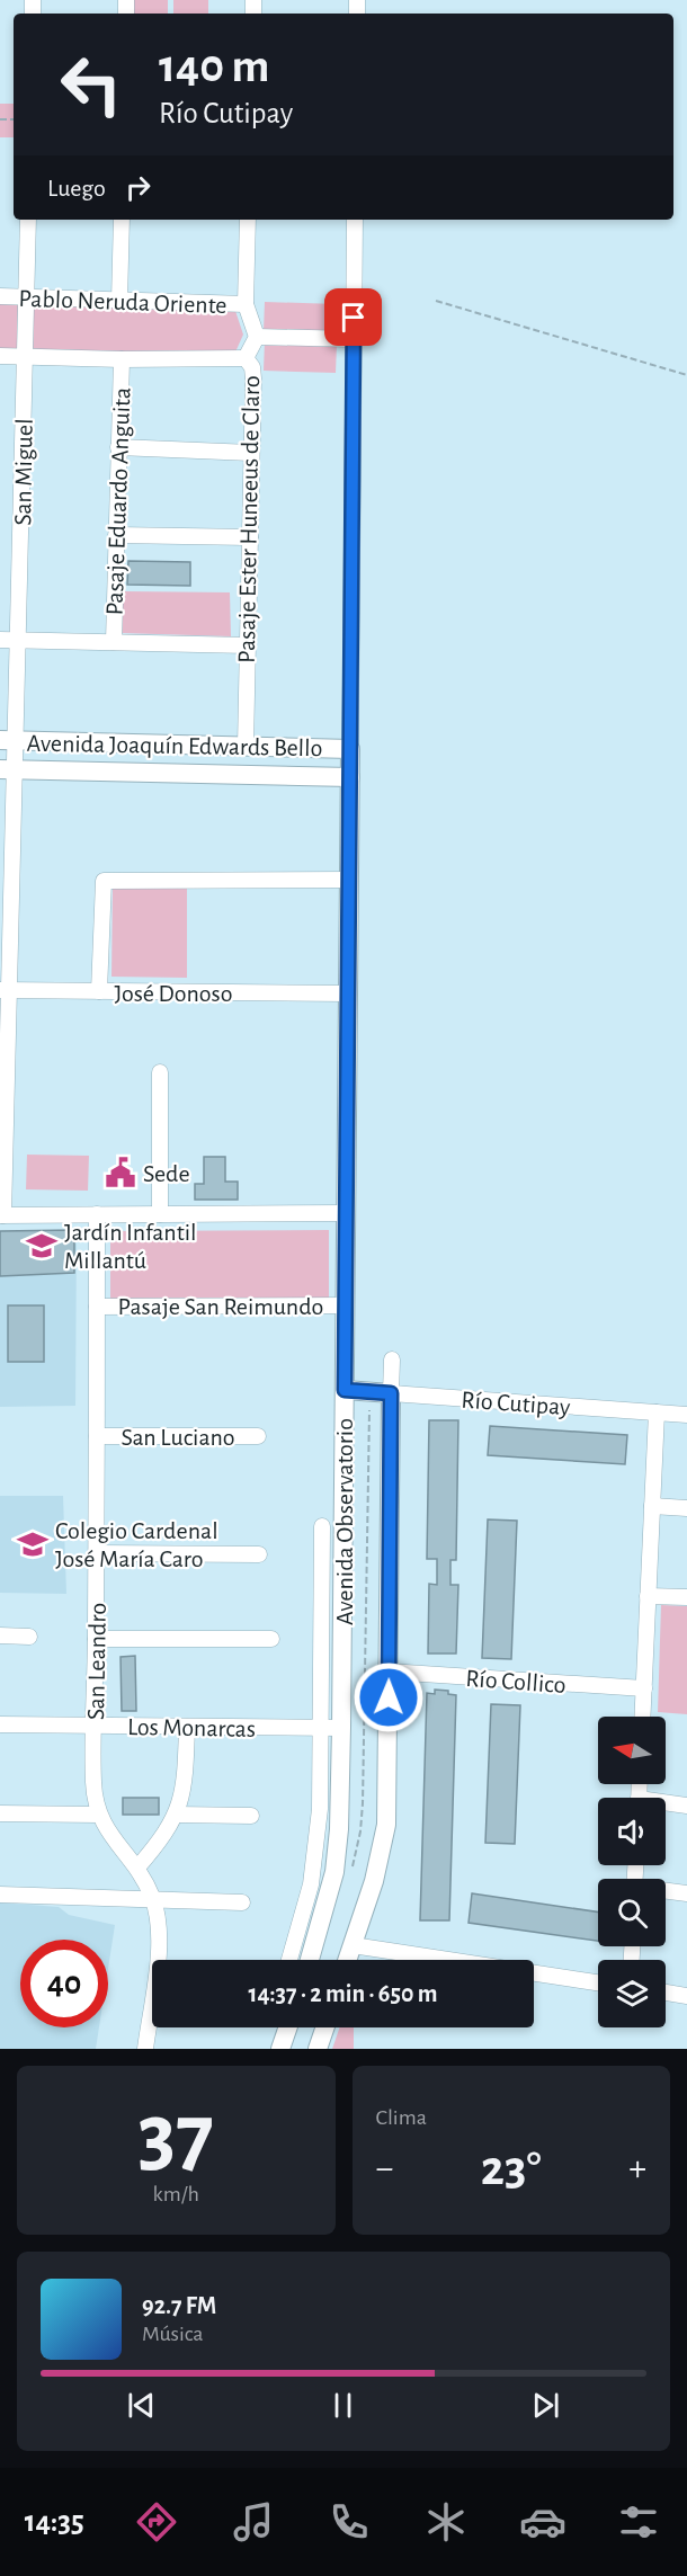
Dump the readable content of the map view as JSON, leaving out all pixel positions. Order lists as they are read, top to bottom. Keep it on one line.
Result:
{"streets":{"street":["Pablo Neruda Oriente","San Miguel","Pasaje Eduardo Anguita","Pasaje Ester Huneeus de Claro","Avenida Joaquín Edwards Bello","José Donoso","Pasaje San Reimundo","Río Cutipay","San Luciano","Avenida Observatorio","San Leandro","Río Collico","Los Monarcas"]},"crossings":[["Pablo Neruda Oriente","San Miguel"],["San Miguel","Avenida Joaquín Edwards Bello"],["San Miguel","José Donoso"],["Pasaje Ester Huneeus de Claro","Avenida Joaquín Edwards Bello"],["Avenida Joaquín Edwards Bello","Avenida Observatorio"],["José Donoso","Avenida Observatorio"],["Pasaje San Reimundo","Avenida Observatorio"],["Pasaje San Reimundo","San Leandro"],["Río Cutipay","Avenida Observatorio"],["San Luciano","San Leandro"],["Avenida Observatorio","Río Collico"],["Avenida Observatorio","Los Monarcas"],["San Leandro","Los Monarcas"]],"places":{"public building":["Sede"],"school or university":["Jardín Infantil Millantú","Colegio Cardenal José María Caro"]},"north":"left","page":{"turn":["140 m","Río Cutipay"],"then":"Luego","limit":"40","trip":"14:37 · 2 min · 650 m","tile":[["37","km/h"],"Clima"],"heat":["−","23°","+"],"song":["92.7 FM","Música"],"tabs":"14:35"}}
